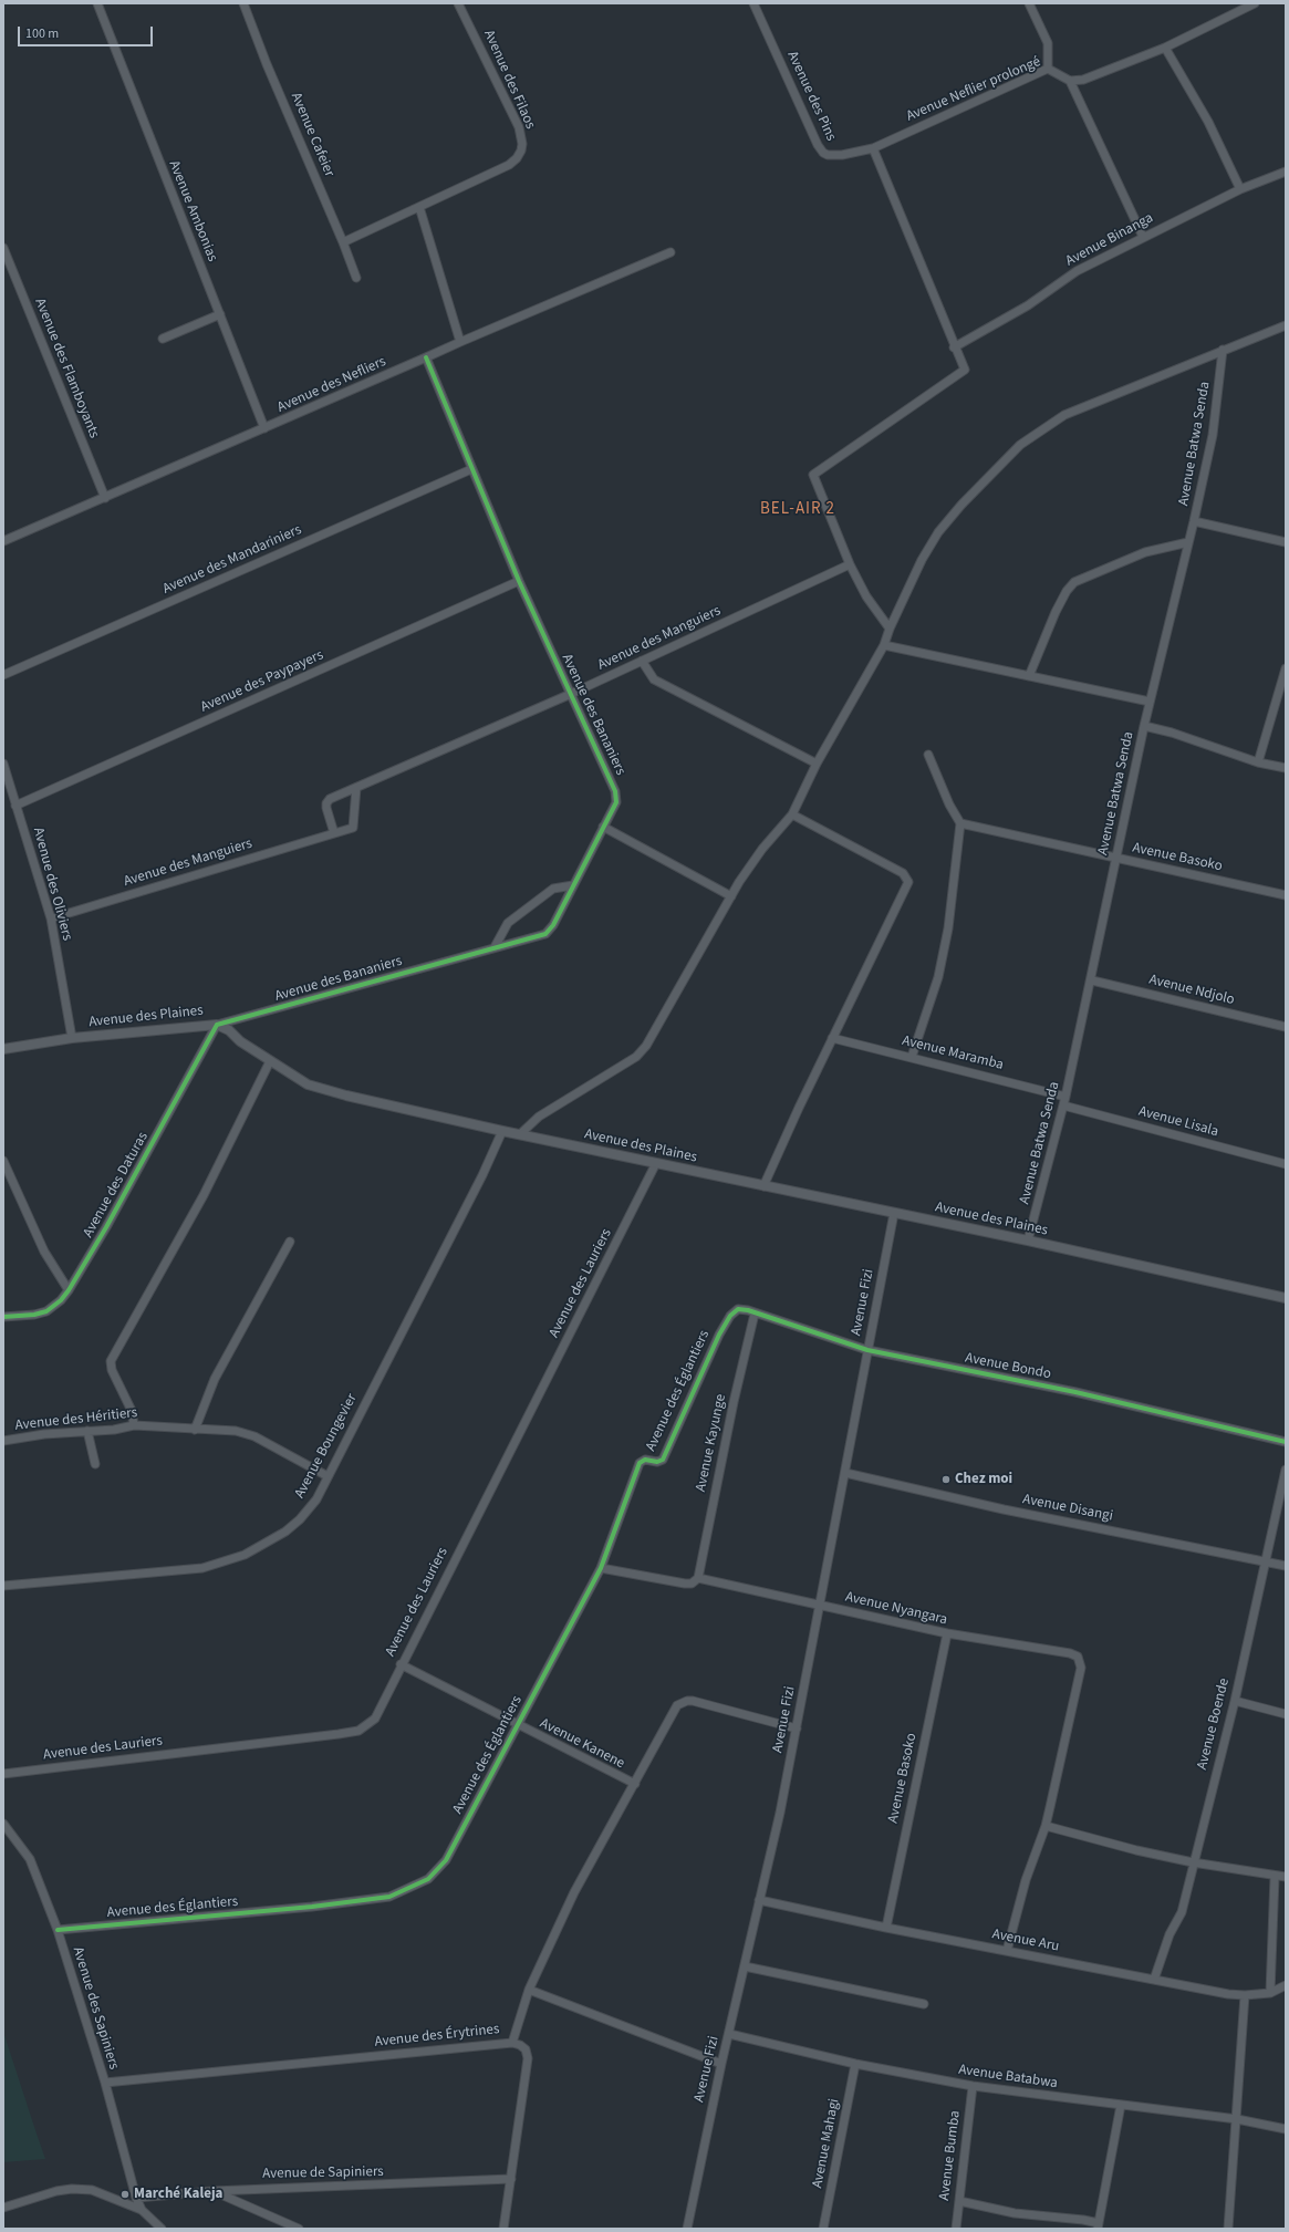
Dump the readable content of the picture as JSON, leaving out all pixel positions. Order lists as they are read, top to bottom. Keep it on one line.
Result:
{"streets":{"street":["Avenue des Filaos","Avenue Neflier prolongé","Avenue des Pins","Avenue Cafeier","Avenue Ambonias","Avenue Binanga","Avenue des Flamboyants","Avenue des Nefliers","Avenue Batwa Senda","Avenue des Mandariniers","Avenue des Manguiers","Avenue des Paypayers","Avenue des Bananiers","Avenue Basoko","Avenue des Oliviers","Avenue Ndjolo","Avenue des Plaines","Avenue Maramba","Avenue Lisala","Avenue des Daturas","Avenue des Lauriers","Avenue Fizi","Avenue Bondo","Avenue des Églantiers","Avenue des Héritiers","Avenue Kayunge","Avenue Boungevier","Avenue Disangi","Avenue Nyangara","Avenue Boende","Avenue Kanene","Avenue Aru","Avenue des Sapiniers","Avenue des Érytrines","Avenue Batabwa","Avenue Mahagi","Avenue Bumba","Avenue de Sapiniers"]},"crossings":[["Avenue des Filaos","Avenue Cafeier"],["Avenue Neflier prolongé","Avenue des Pins"],["Avenue Ambonias","Avenue des Nefliers"],["Avenue des Flamboyants","Avenue des Nefliers"],["Avenue des Nefliers","Avenue des Bananiers"],["Avenue Batwa Senda","Avenue Basoko"],["Avenue Batwa Senda","Avenue Ndjolo"],["Avenue Batwa Senda","Avenue des Plaines"],["Avenue Batwa Senda","Avenue Maramba"],["Avenue Batwa Senda","Avenue Lisala"],["Avenue des Mandariniers","Avenue des Bananiers"],["Avenue des Manguiers","Avenue des Bananiers"],["Avenue des Manguiers","Avenue des Oliviers"],["Avenue des Paypayers","Avenue des Bananiers"],["Avenue des Paypayers","Avenue des Oliviers"],["Avenue des Bananiers","Avenue des Plaines"],["Avenue des Bananiers","Avenue des Daturas"],["Avenue Basoko","Avenue Nyangara"],["Avenue Basoko","Avenue Aru"],["Avenue des Oliviers","Avenue des Plaines"],["Avenue des Plaines","Avenue des Daturas"],["Avenue des Plaines","Avenue des Lauriers"],["Avenue des Plaines","Avenue Fizi"],["Avenue des Plaines","Avenue Boungevier"],["Avenue des Lauriers","Avenue Kanene"],["Avenue Fizi","Avenue Bondo"],["Avenue Fizi","Avenue Disangi"],["Avenue Fizi","Avenue Nyangara"],["Avenue Fizi","Avenue Aru"],["Avenue Fizi","Avenue des Érytrines"],["Avenue Fizi","Avenue Batabwa"],["Avenue Bondo","Avenue des Églantiers"],["Avenue Bondo","Avenue Kayunge"],["Avenue des Églantiers","Avenue Kanene"],["Avenue des Églantiers","Avenue des Sapiniers"],["Avenue des Héritiers","Avenue Boungevier"],["Avenue Kayunge","Avenue Nyangara"],["Avenue Disangi","Avenue Boende"],["Avenue Boende","Avenue Aru"],["Avenue Kanene","Avenue des Érytrines"],["Avenue des Sapiniers","Avenue des Érytrines"],["Avenue des Sapiniers","Avenue de Sapiniers"],["Avenue Batabwa","Avenue Mahagi"],["Avenue Batabwa","Avenue Bumba"]],"districts":["BEL-AIR 2"],"places":["Chez moi","Marché Kaleja"],"scale_bar":"100 m"}
